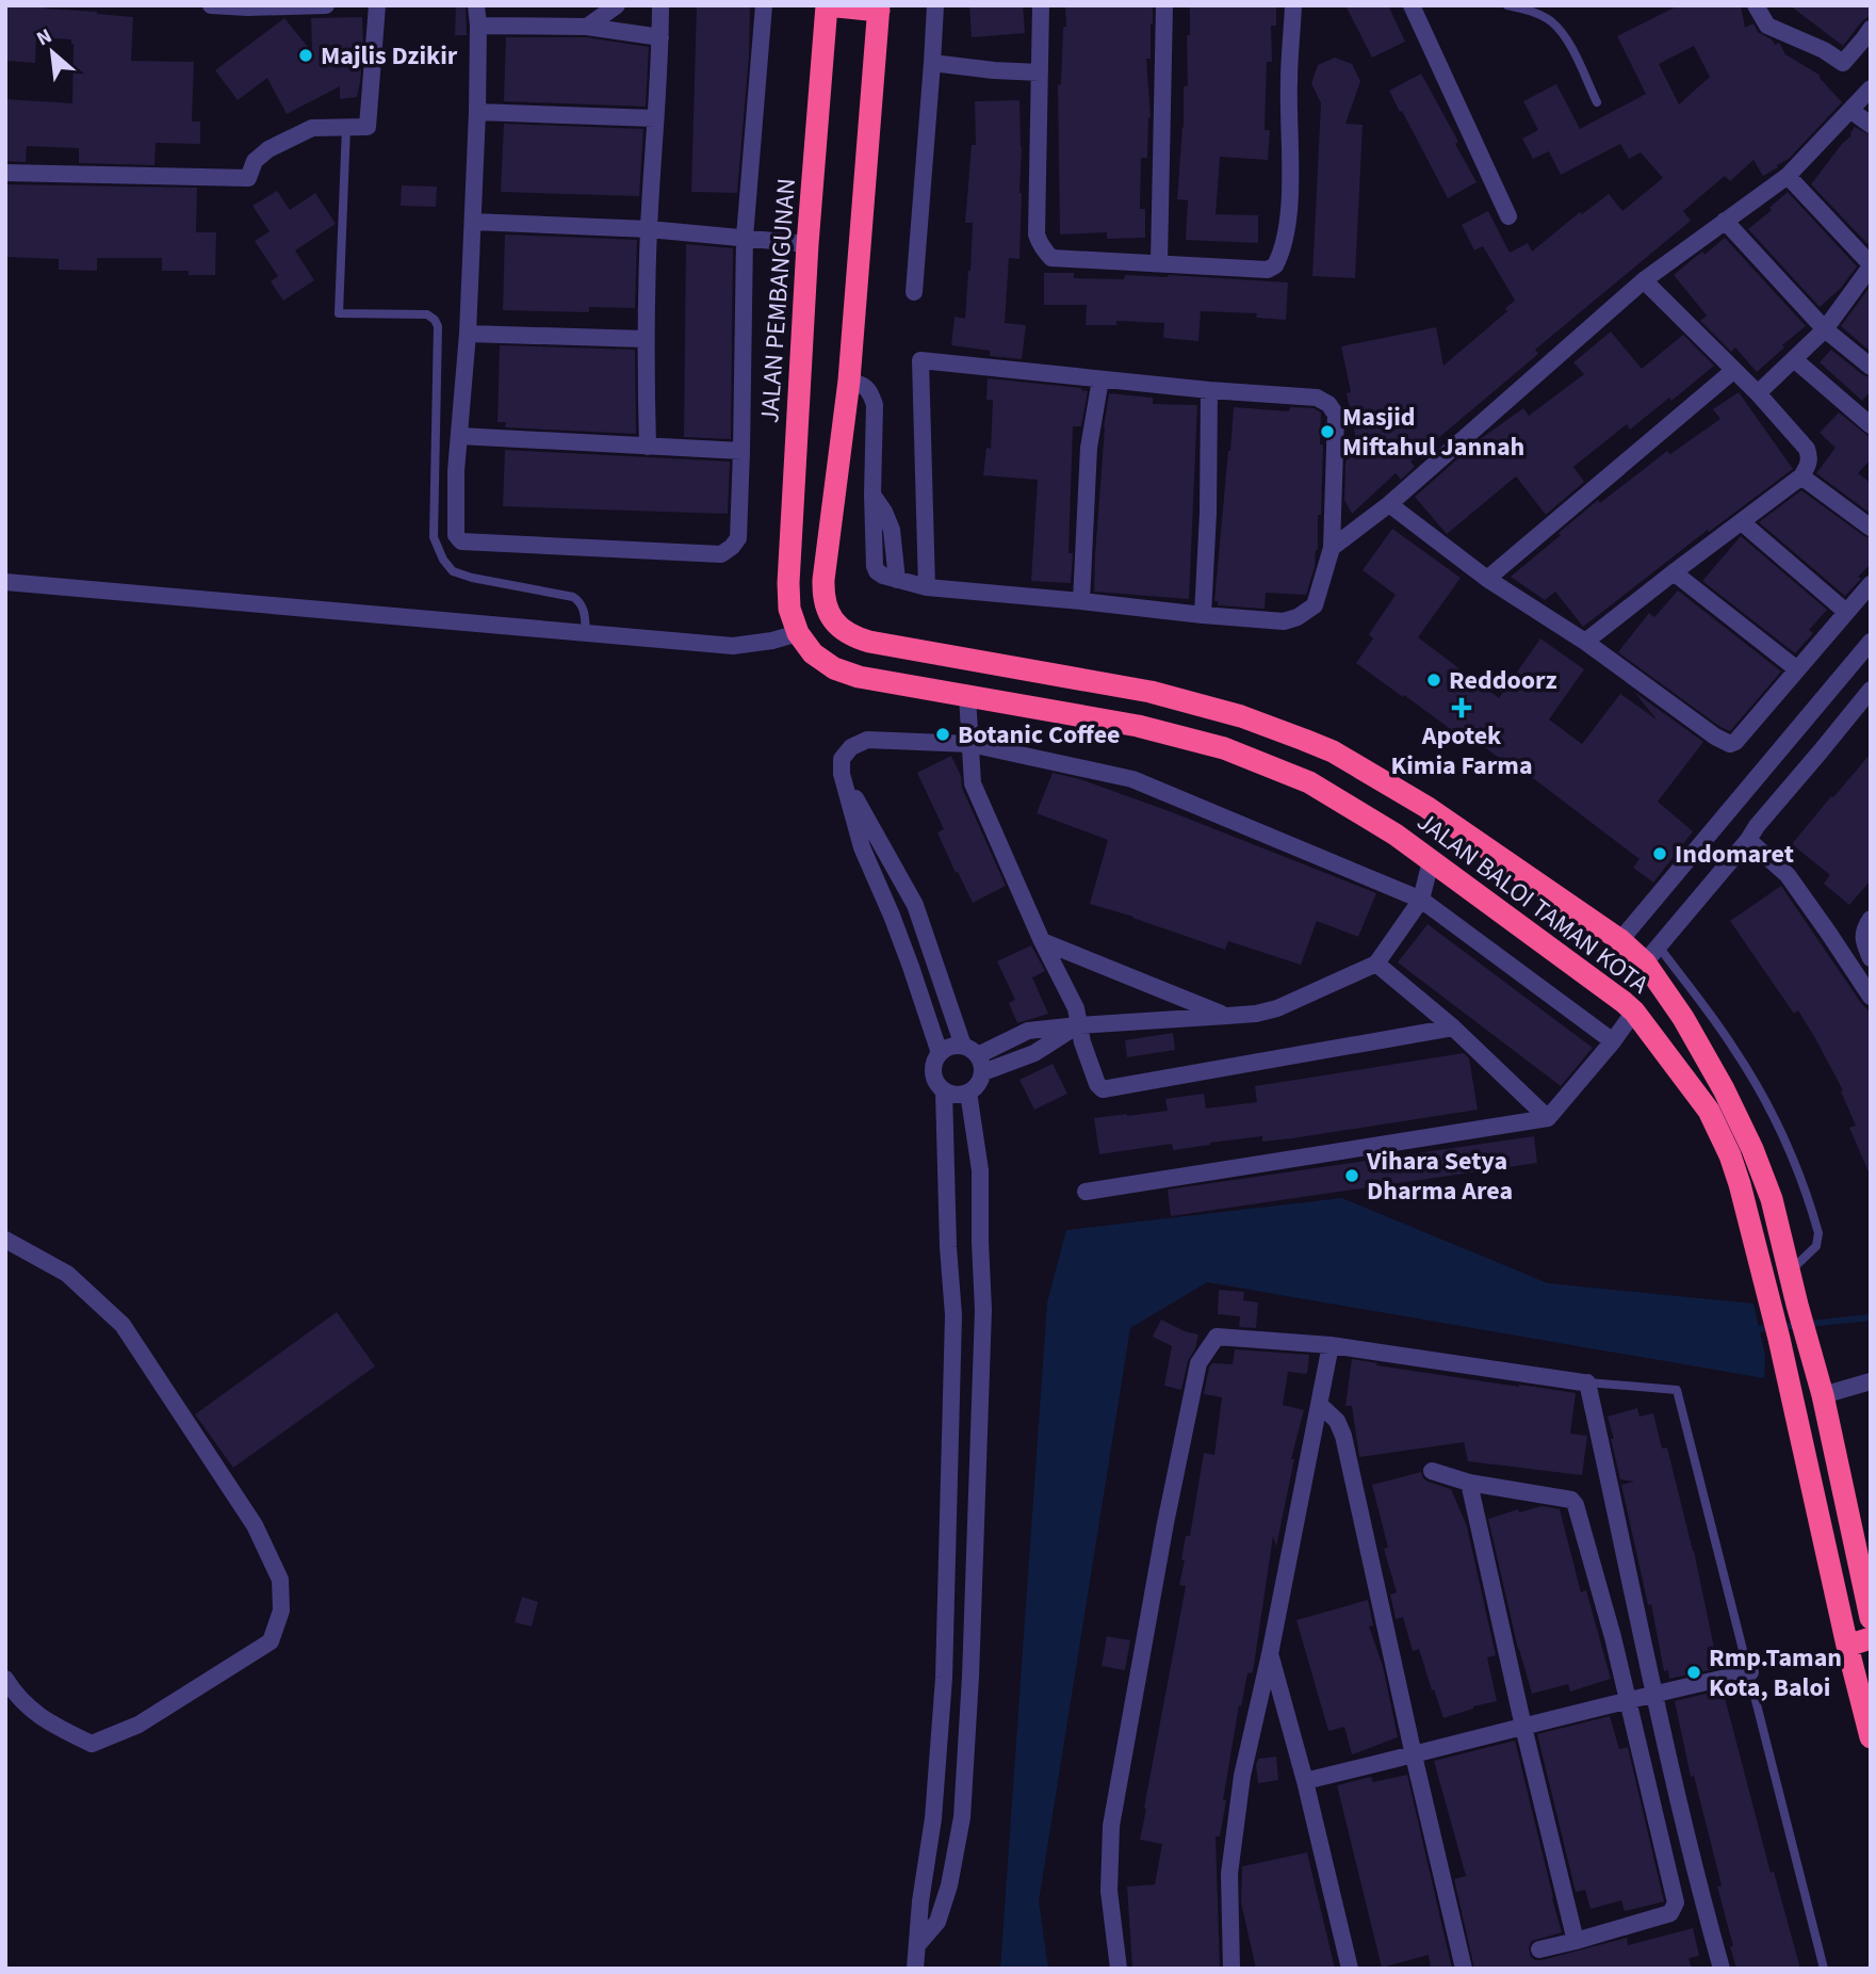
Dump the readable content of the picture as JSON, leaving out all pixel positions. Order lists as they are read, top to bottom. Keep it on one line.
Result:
{"streets":{"highway":["JALAN PEMBANGUNAN","JALAN BALOI TAMAN KOTA"]},"crossings":[["JALAN PEMBANGUNAN","JALAN BALOI TAMAN KOTA"]],"places":{"other":["Majlis Dzikir","Masjid Miftahul Jannah","Reddoorz","Botanic Coffee","Indomaret","Vihara Setya Dharma Area","Rmp.Taman Kota, Baloi"],"health":["Apotek Kimia Farma"]},"north":"top left"}
